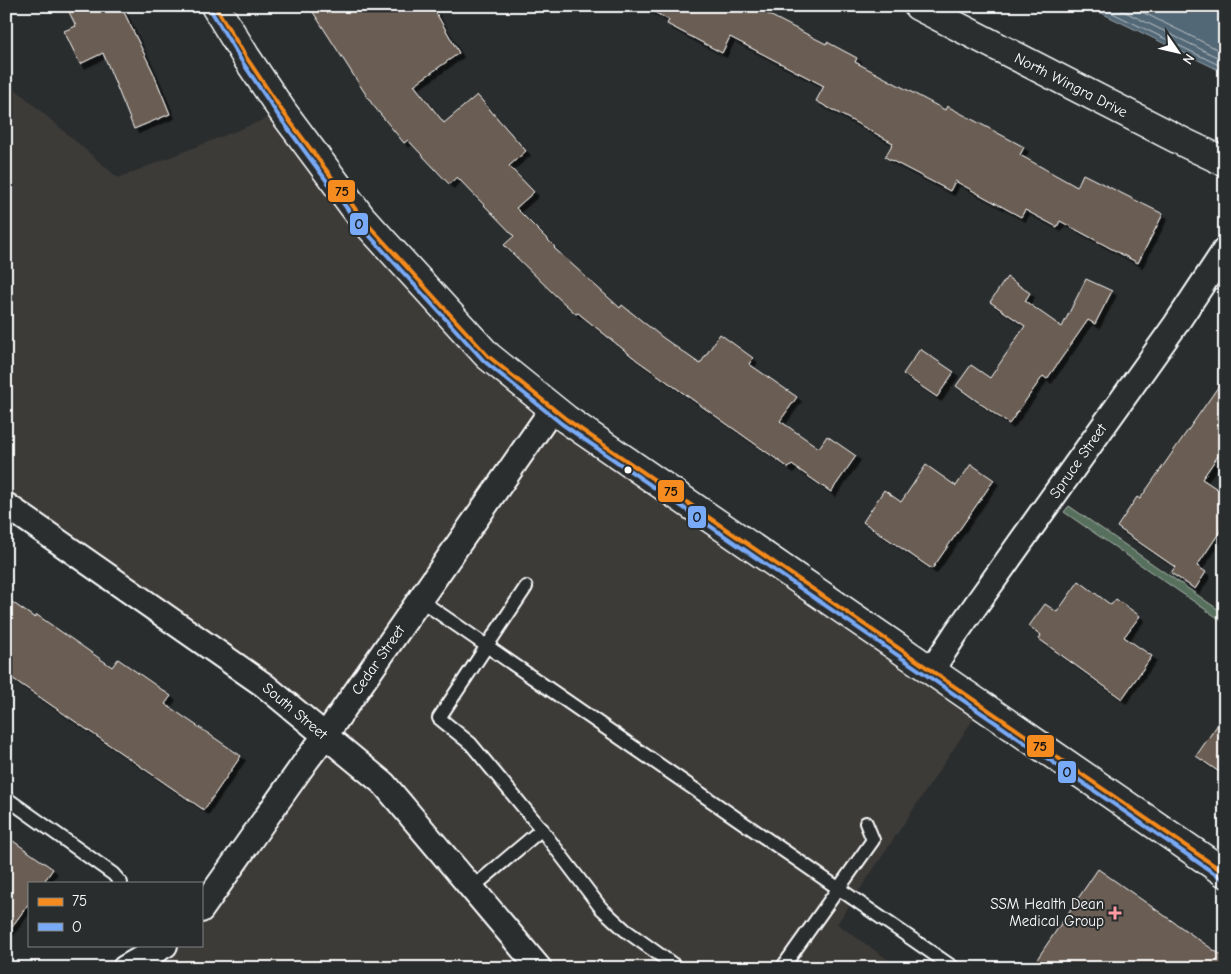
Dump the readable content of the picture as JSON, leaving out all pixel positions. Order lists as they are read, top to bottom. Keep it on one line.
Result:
{"streets":{"main road":["North Wingra Drive"],"street":["Spruce Street","Cedar Street","South Street"]},"crossings":[["Cedar Street","South Street"]],"places":{"health":["SSM Health Dean Medical Group"]},"lines":["transit line 75","transit line O"],"legend":["75","O"],"north":"bottom right"}
